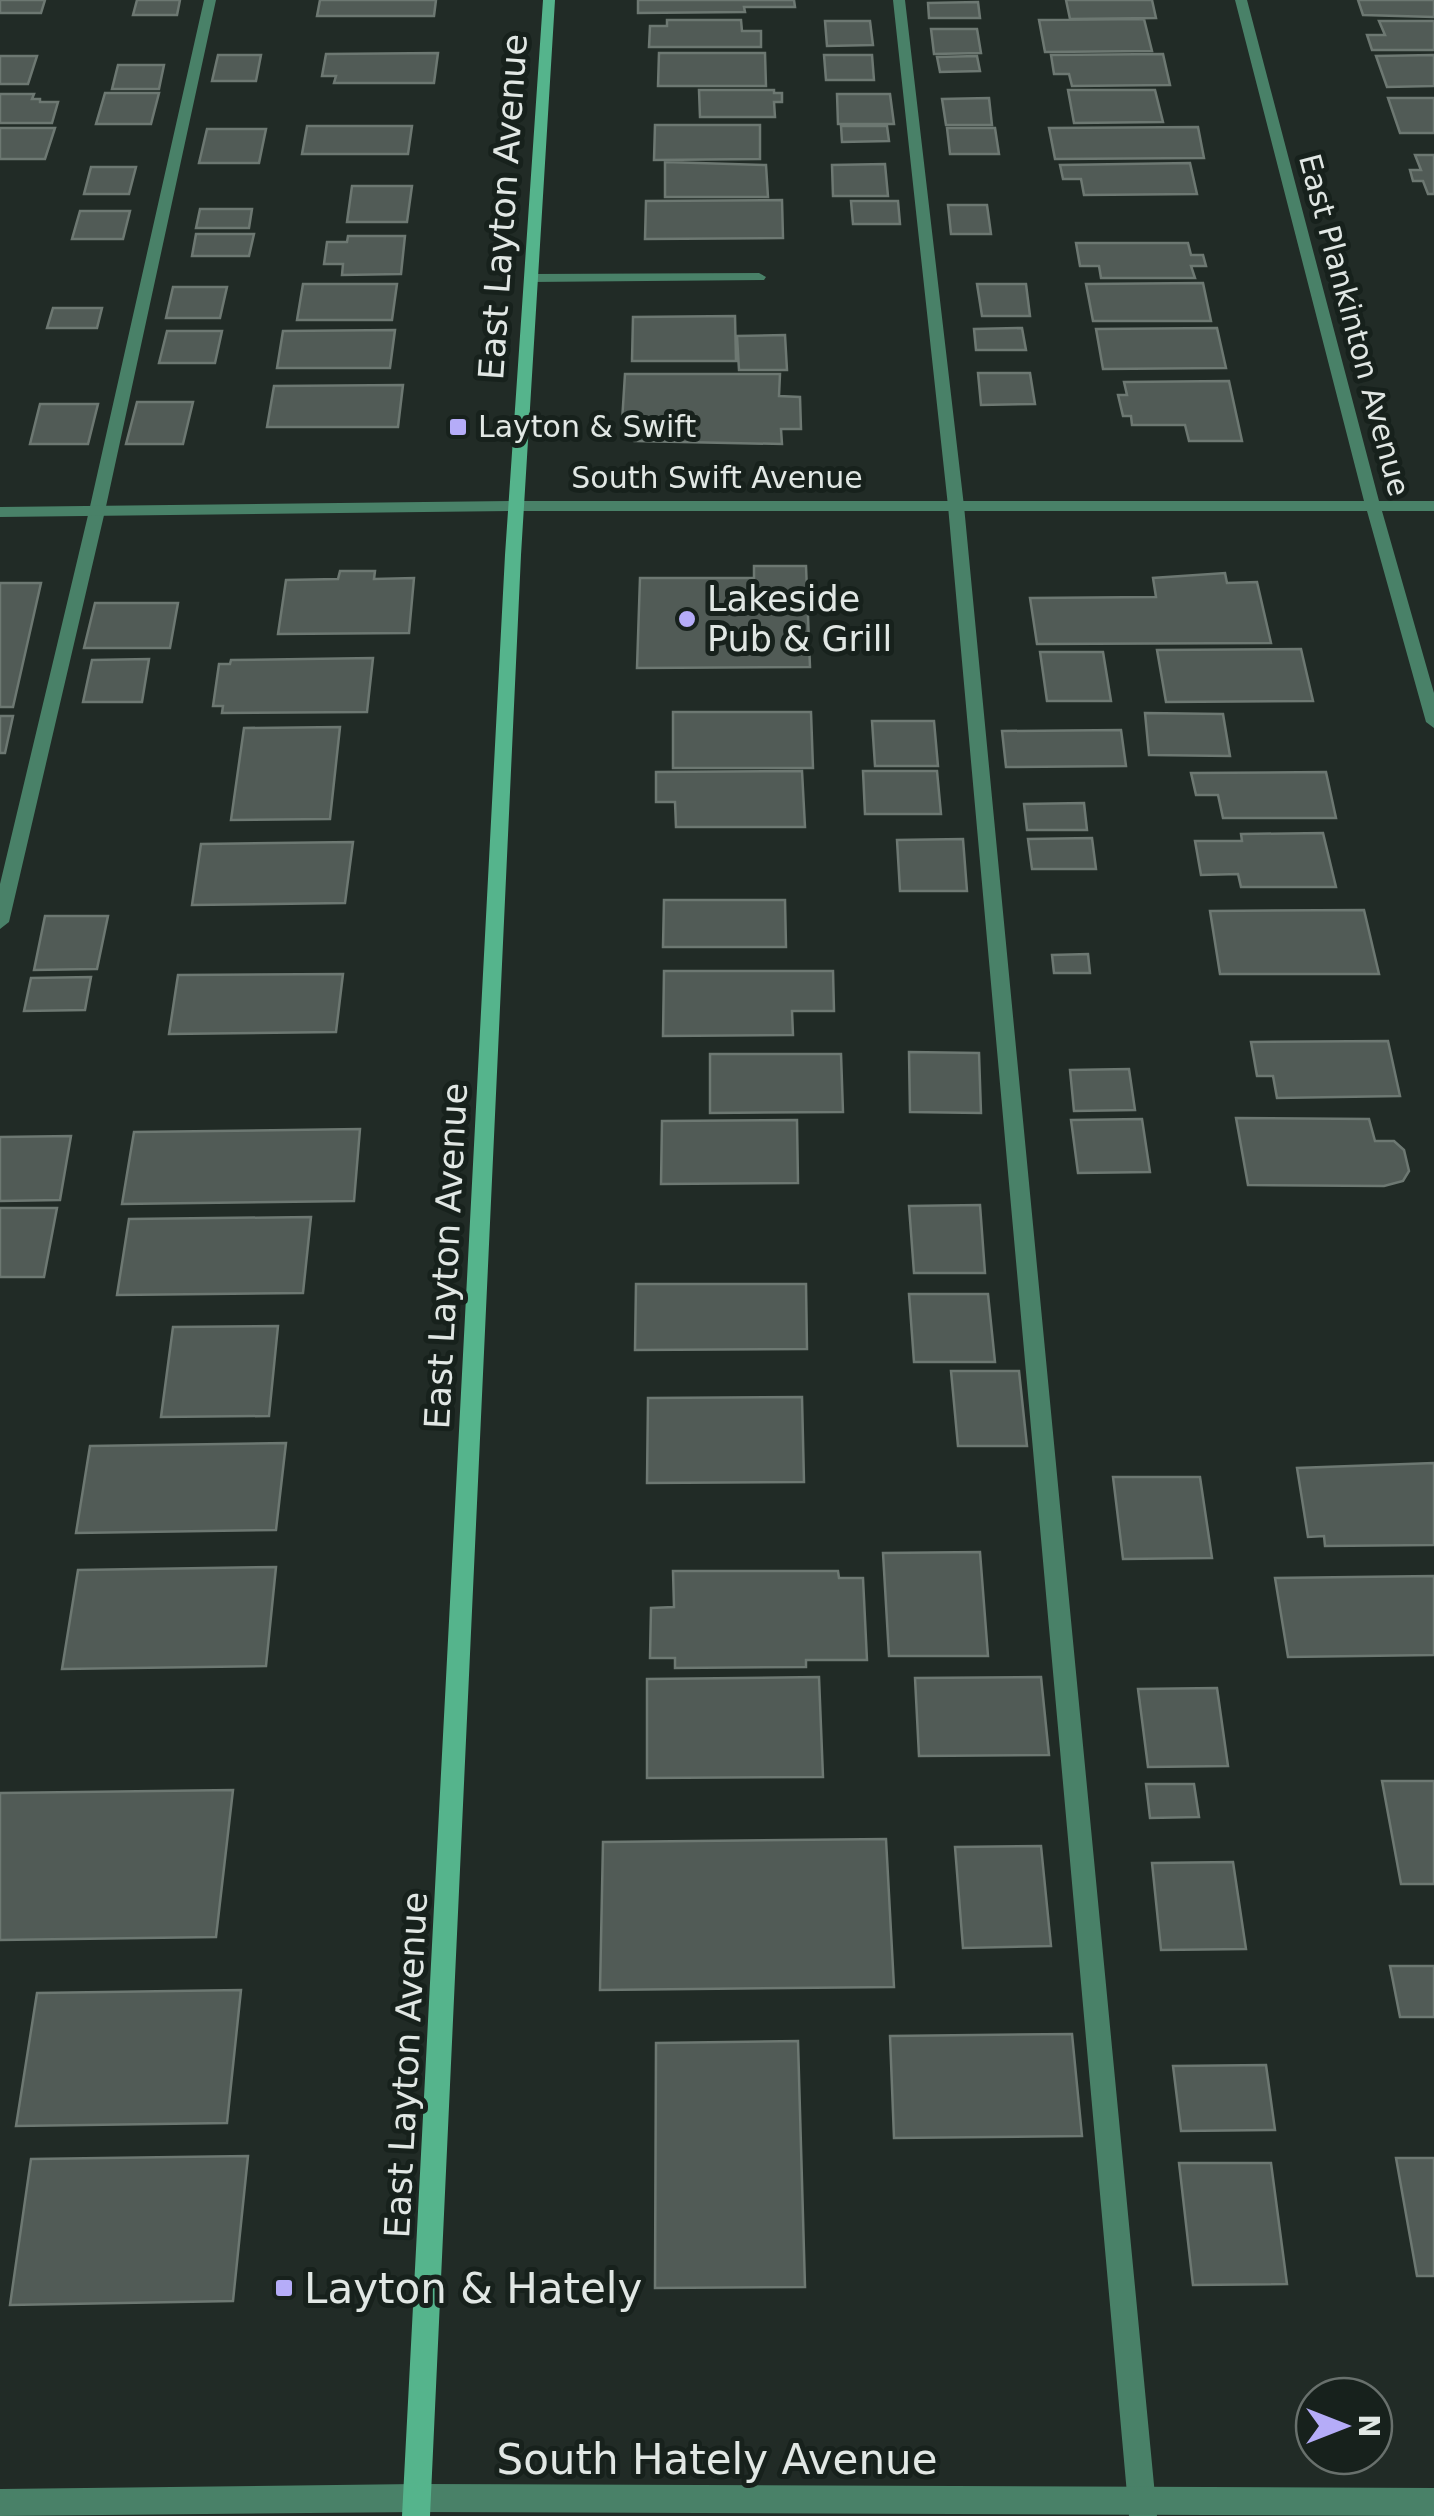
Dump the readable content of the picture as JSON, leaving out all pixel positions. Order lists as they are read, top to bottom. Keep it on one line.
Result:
{"streets":{"main road":["East Layton Avenue"],"street":["East Plankinton Avenue","South Swift Avenue","South Hately Avenue"]},"crossings":[["East Layton Avenue","South Swift Avenue"],["East Layton Avenue","South Hately Avenue"],["East Plankinton Avenue","South Swift Avenue"]],"places":{"transit":["Layton & Swift","Layton & Hately"],"other":["Lakeside Pub & Grill"]},"north":"right"}
